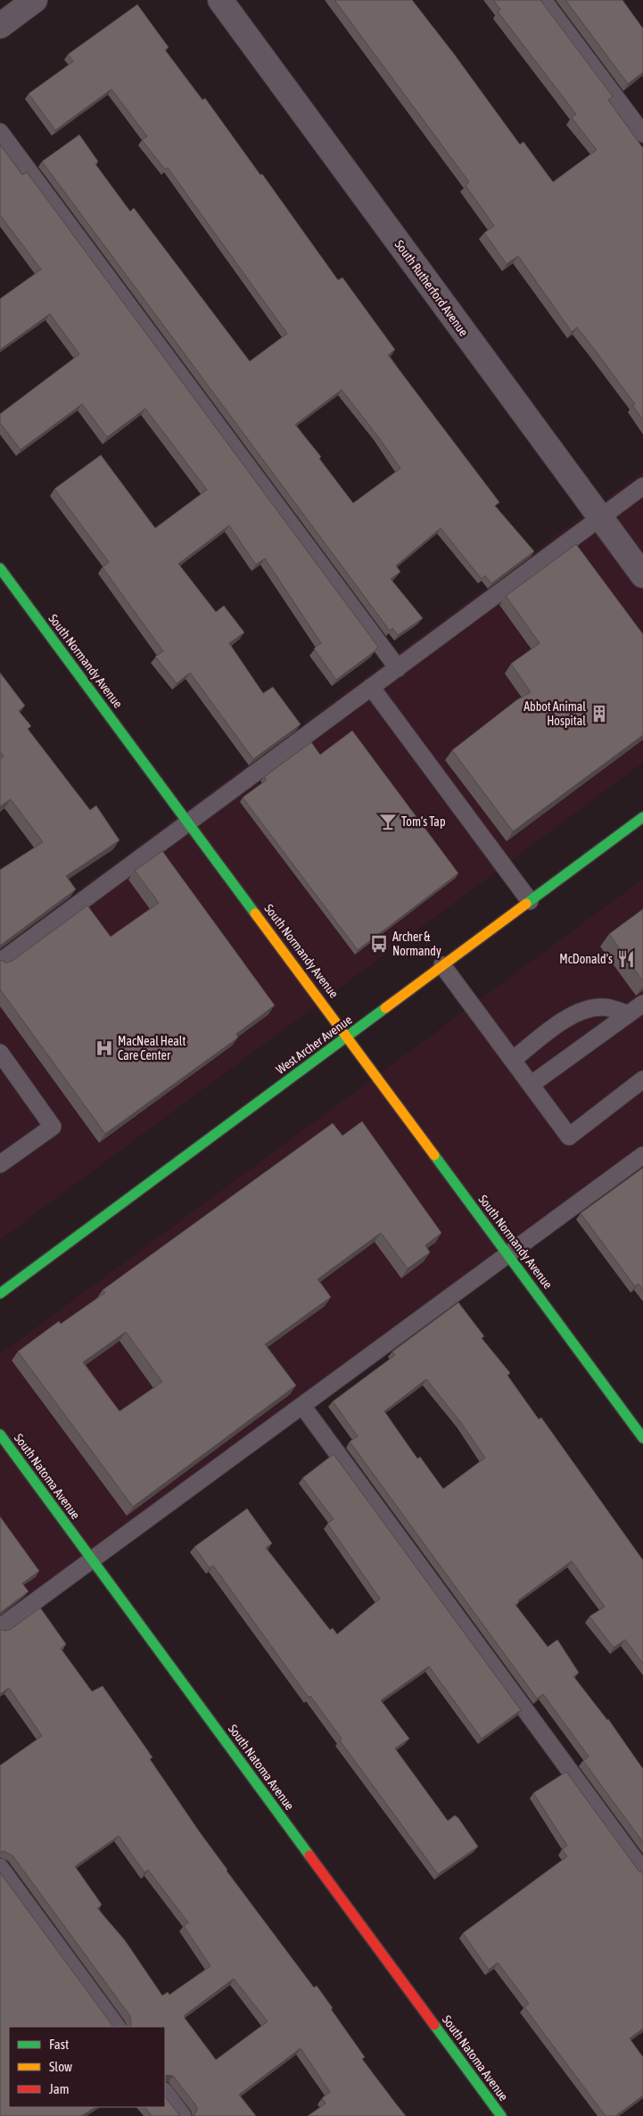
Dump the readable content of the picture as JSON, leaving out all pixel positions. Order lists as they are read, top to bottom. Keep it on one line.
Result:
{"streets":{"street":["South Rutherford Avenue","South Normandy Avenue","West Archer Avenue","South Natoma Avenue"]},"crossings":[["South Normandy Avenue","West Archer Avenue"]],"places":{"building":["Abbot Animal Hospital"],"bar":["Tom’s Tap"],"bus stop":["Archer & Normandy"],"restaurant":["McDonald's"],"hospital":["MacNeal Healt Care Center"]},"legend":["Fast","Slow","Jam"]}
